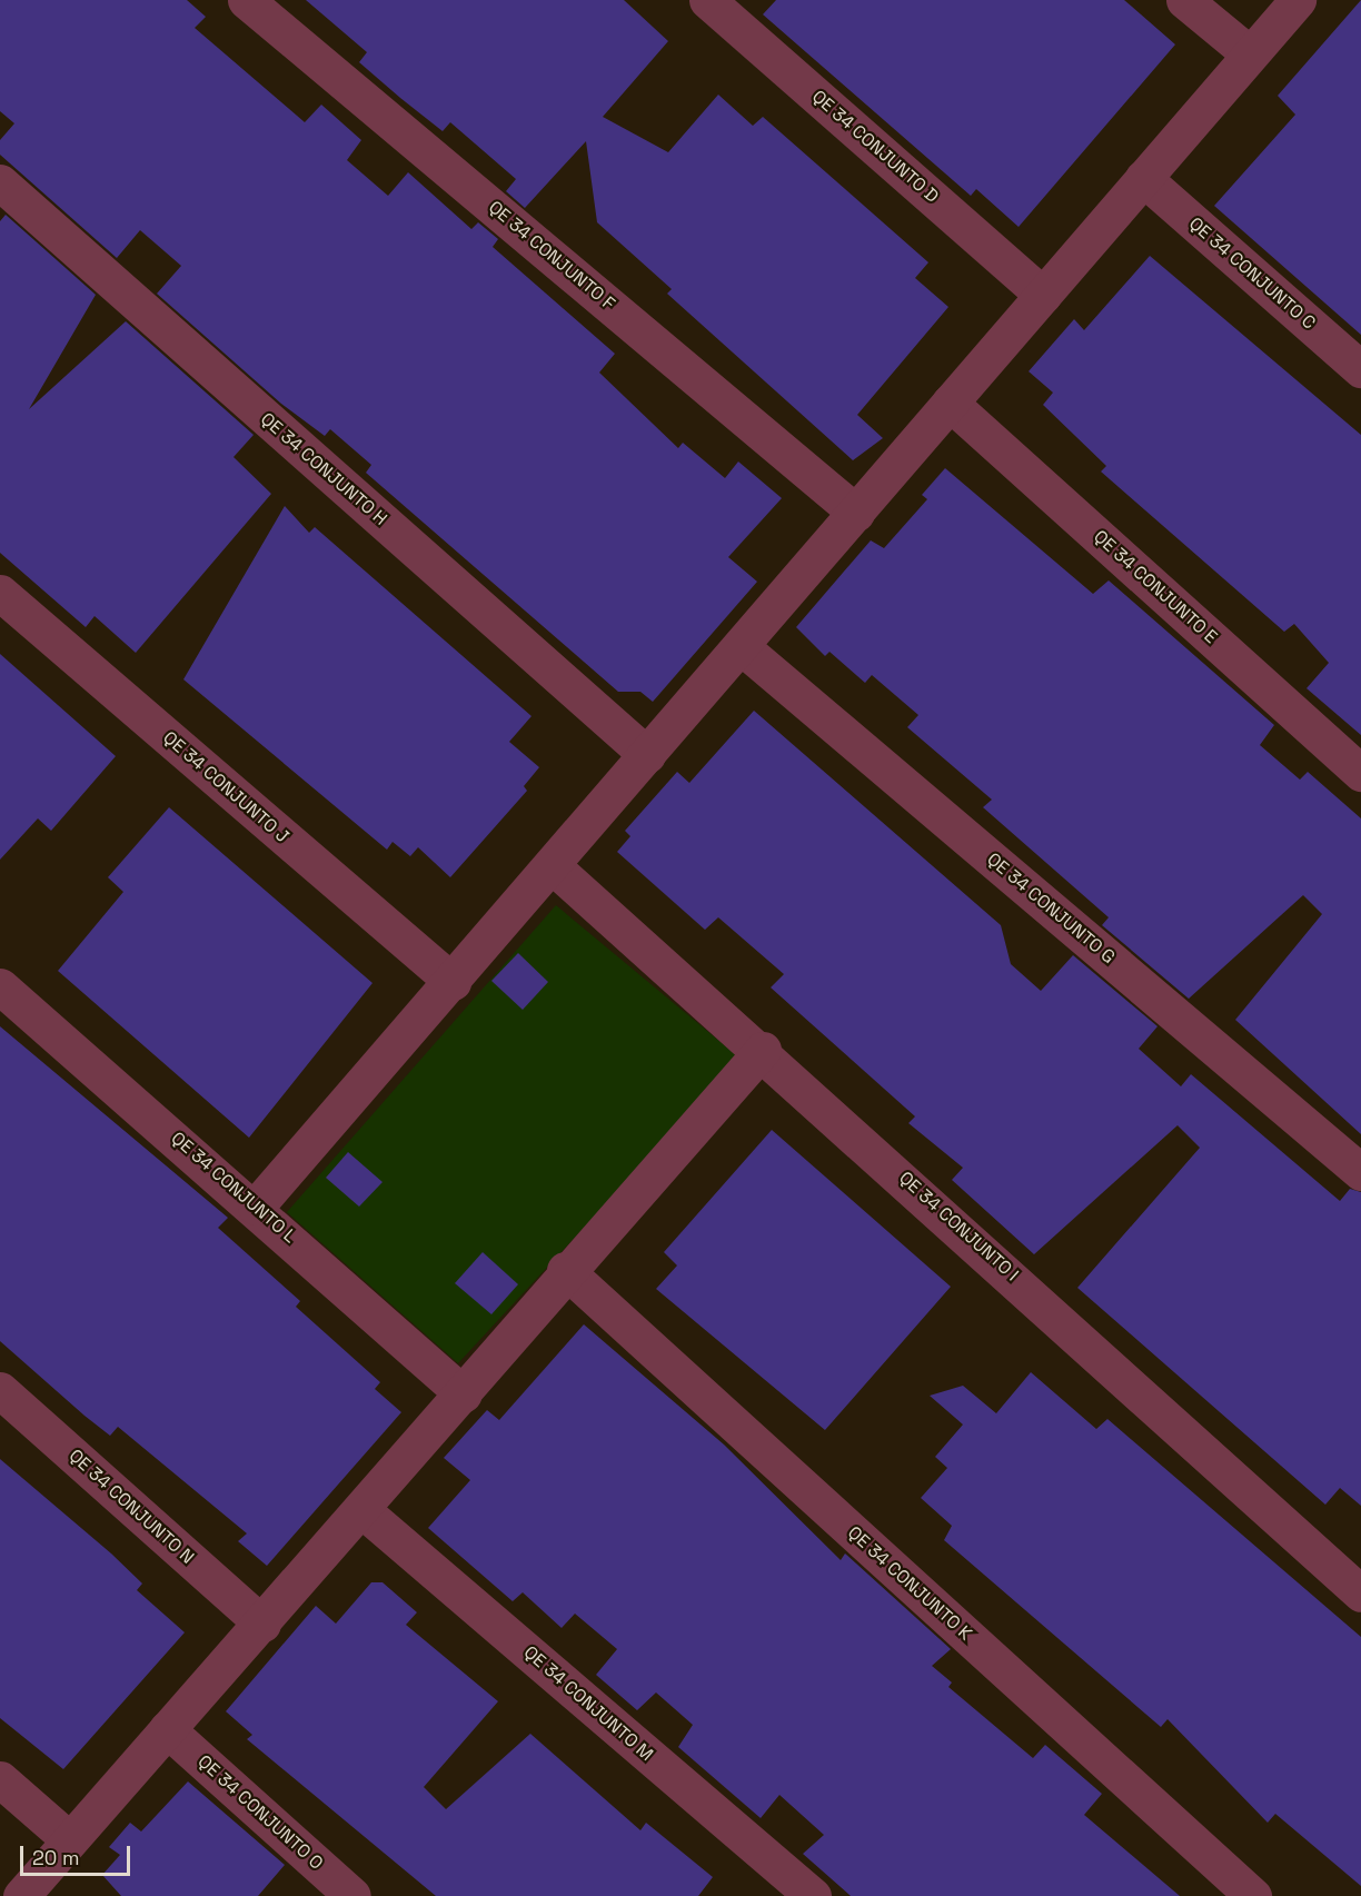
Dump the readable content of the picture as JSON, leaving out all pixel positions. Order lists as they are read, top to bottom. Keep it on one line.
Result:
{"streets":{"street":["QE 34 CONJUNTO D","QE 34 CONJUNTO F","QE 34 CONJUNTO C","QE 34 CONJUNTO H","QE 34 CONJUNTO E","QE 34 CONJUNTO J","QE 34 CONJUNTO G","QE 34 CONJUNTO L","QE 34 CONJUNTO I","QE 34 CONJUNTO N","QE 34 CONJUNTO K","QE 34 CONJUNTO M","QE 34 CONJUNTO O"]},"scale_bar":"20 m"}
